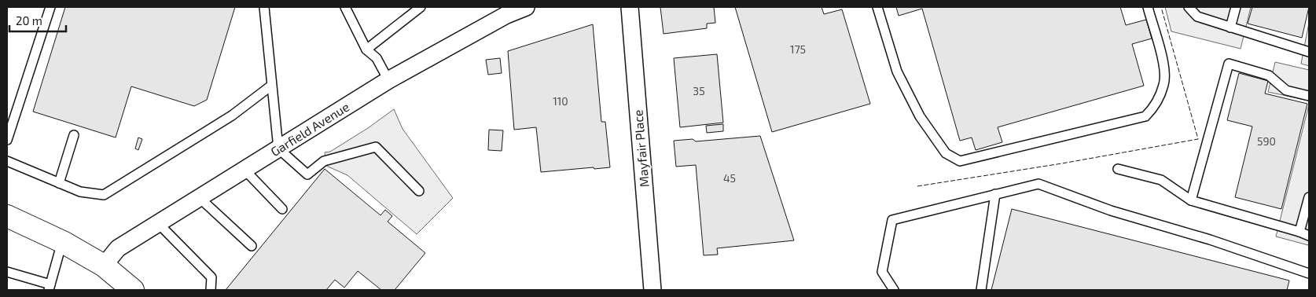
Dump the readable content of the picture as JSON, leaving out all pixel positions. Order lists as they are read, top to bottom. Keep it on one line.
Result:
{"streets":{"street":["Garfield Avenue","Mayfair Place"]},"house_numbers":["175","35","110","590","45"],"scale_bar":"20 m"}
